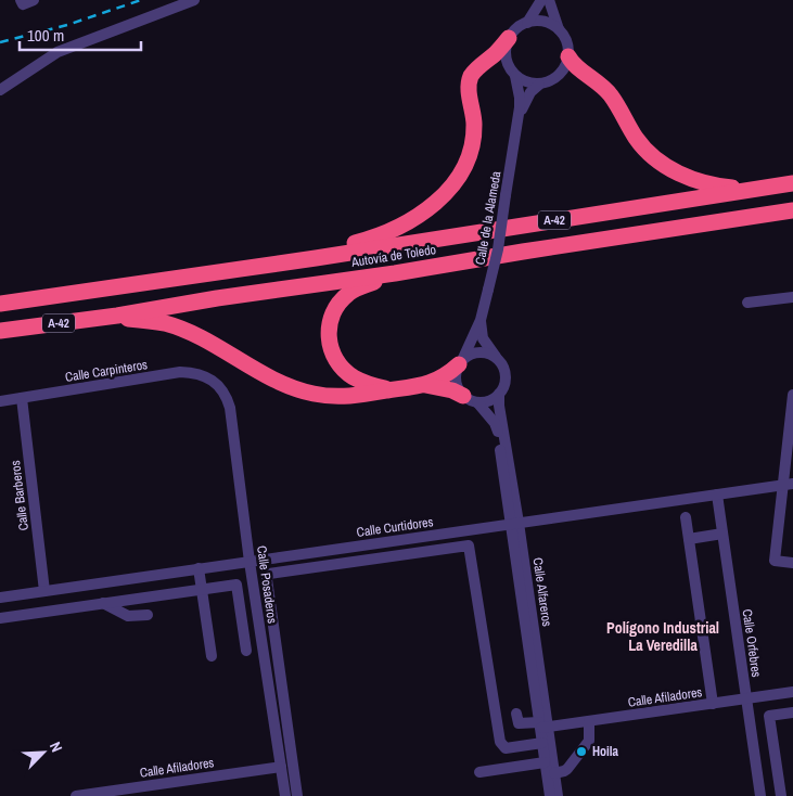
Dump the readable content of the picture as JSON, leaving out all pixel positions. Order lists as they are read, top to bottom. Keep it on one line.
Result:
{"streets":{"highway":["A-42","Autovía de Toledo"],"street":["Calle de la Alameda","Calle Carpinteros","Calle Barberos","Calle Curtidores","Calle Posaderos","Calle Alfareros","Calle Orfebres","Calle Afiladores"]},"crossings":[["Calle de la Alameda","Calle Alfareros"],["Calle Carpinteros","Calle Barberos"],["Calle Carpinteros","Calle Posaderos"],["Calle Barberos","Calle Curtidores"],["Calle Curtidores","Calle Posaderos"],["Calle Curtidores","Calle Alfareros"],["Calle Curtidores","Calle Orfebres"],["Calle Posaderos","Calle Afiladores"],["Calle Alfareros","Calle Afiladores"],["Calle Orfebres","Calle Afiladores"]],"districts":["Polígono Industrial La Veredilla"],"places":["Hoila"],"scale_bar":"100 m","north":"top right"}
